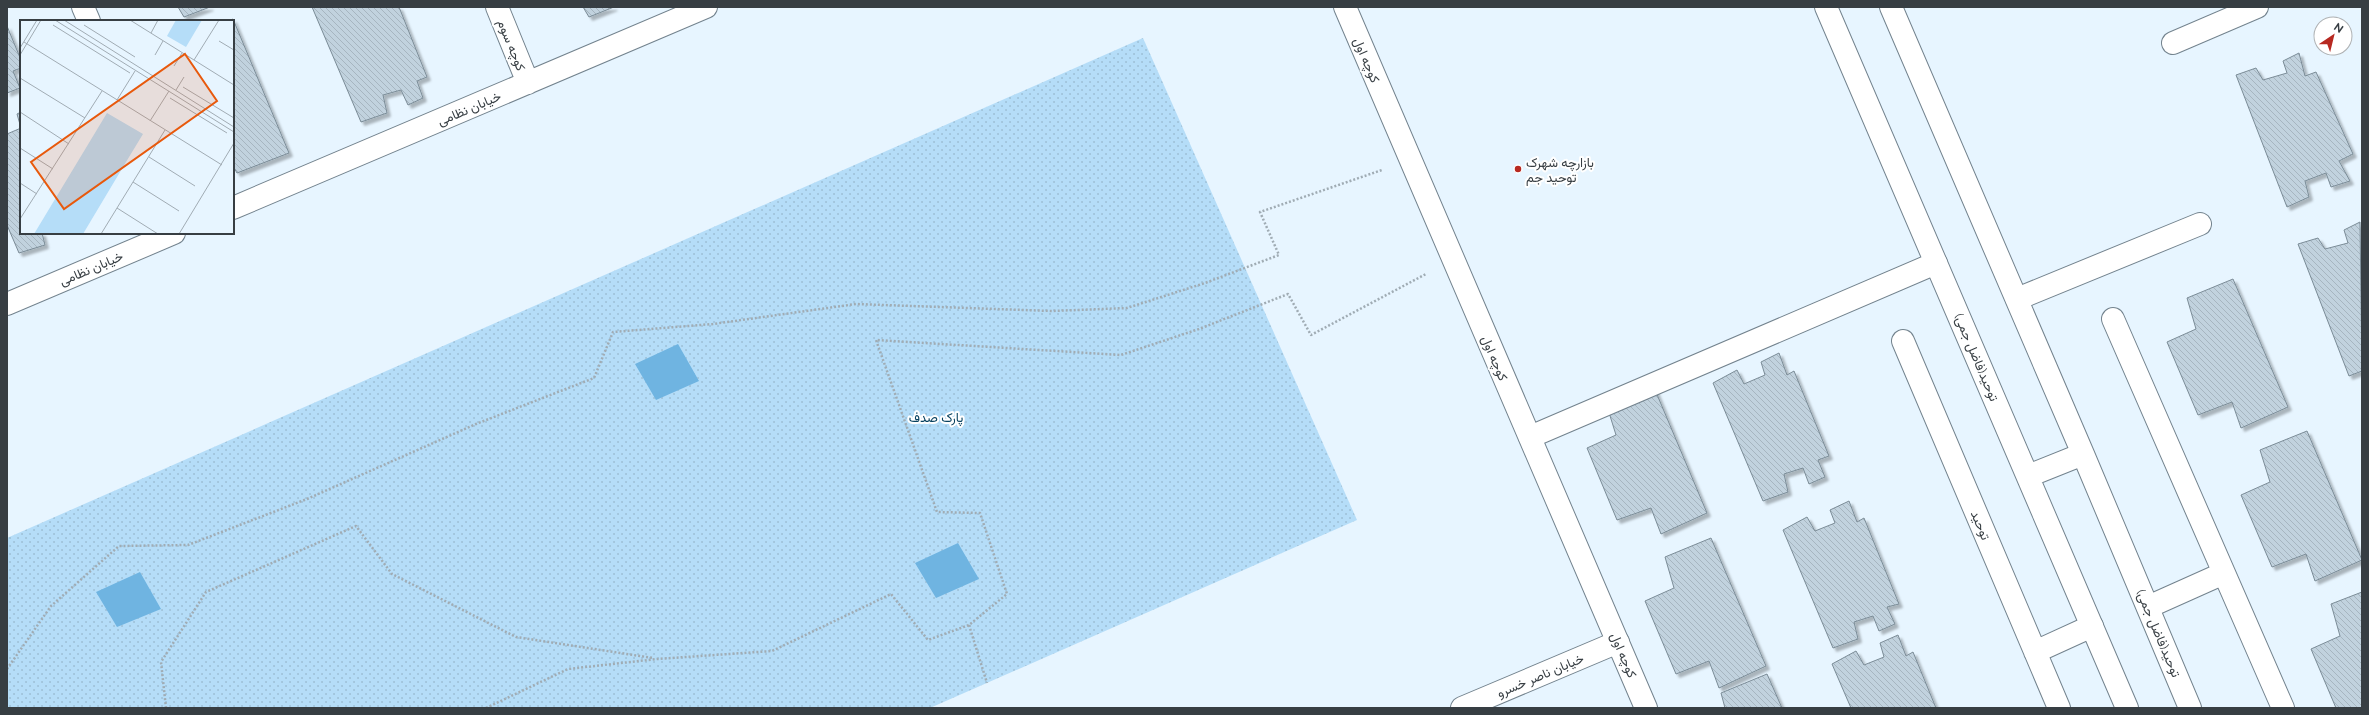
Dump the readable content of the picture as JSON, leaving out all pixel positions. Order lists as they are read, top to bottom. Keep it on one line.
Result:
{"streets":{"street":["کوچه سوم","کوچه اول","خیابان نظامی","توحید(فاضل جمی)","توحید","خیابان ناصر خسرو"]},"crossings":[["کوچه سوم","خیابان نظامی"],["کوچه اول","خیابان ناصر خسرو"]],"parks":["پارک صدف"],"places":["بازارچه شهرک توحید جم"],"north":"top right"}
